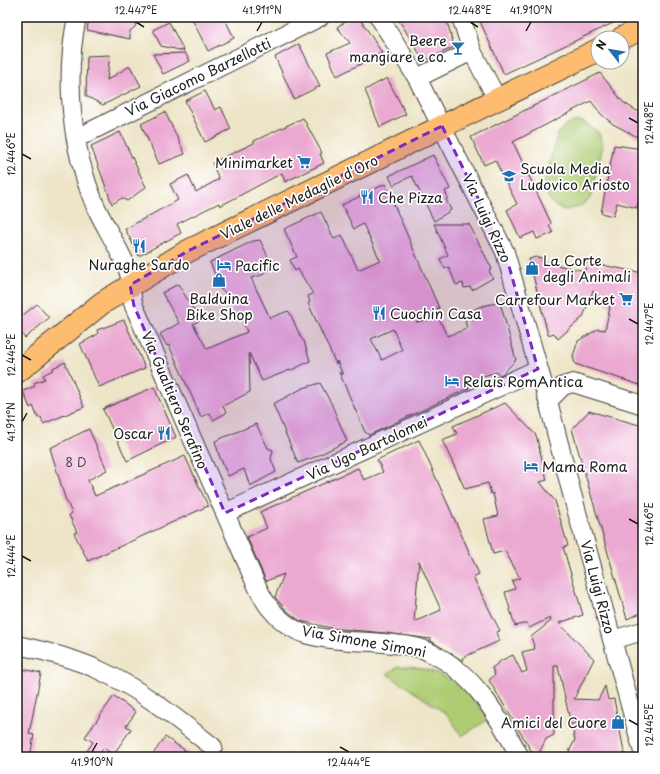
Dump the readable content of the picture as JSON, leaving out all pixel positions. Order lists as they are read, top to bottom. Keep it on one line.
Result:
{"streets":{"main road":["Viale delle Medaglie d'Oro"],"street":["Via Giacomo Barzellotti","Via Luigi Rizzo","Via Gualtiero Serafino","Via Ugo Bartolomei","Via Simone Simoni"]},"crossings":[["Via Giacomo Barzellotti","Via Gualtiero Serafino"],["Viale delle Medaglie d'Oro","Via Luigi Rizzo"],["Viale delle Medaglie d'Oro","Via Gualtiero Serafino"],["Via Luigi Rizzo","Via Ugo Bartolomei"],["Via Gualtiero Serafino","Via Ugo Bartolomei"],["Via Gualtiero Serafino","Via Simone Simoni"],["Via Ugo Bartolomei","Via Simone Simoni"]],"places":{"bar":["Beere mangiare e co."],"supermarket":["Minimarket","Carrefour Market"],"school or university":["Scuola Media Ludovico Ariosto"],"restaurant":["Che Pizza","Nuraghe Sardo","Cuochin Casa","Oscar"],"hotel":["Pacific","Relais RomAntica","Mama Roma"],"shop":["La Corte degli Animali","Balduina Bike Shop","Amici del Cuore"]},"house_numbers":["8 D"],"north":"top left","coordinates":["12.447°E","41.911°N","12.448°E","41.910°N","12.446°E","12.445°E","12.444°E"]}
